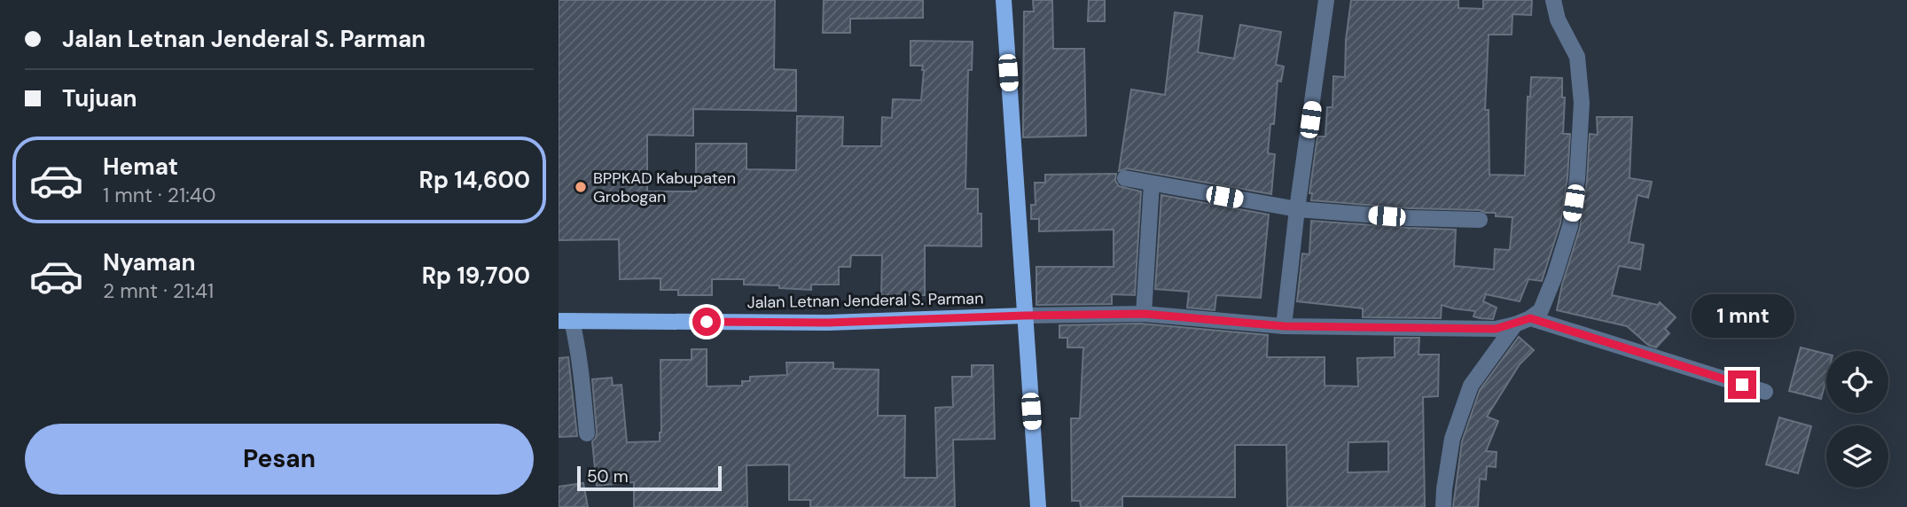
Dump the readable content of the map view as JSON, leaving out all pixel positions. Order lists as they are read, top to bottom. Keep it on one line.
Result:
{"streets":{"main road":["Jalan Letnan Jenderal S. Parman"]},"places":["BPPKAD Kabupaten Grobogan"],"scale_bar":"50 m","page":{"banner":["Jalan Letnan Jenderal S. Parman","Tujuan"],"list":[{"name":"Hemat","note":"1 mnt · 21:40","value":"Rp 14,600"},{"name":"Nyaman","note":"2 mnt · 21:41","value":"Rp 19,700"}],"bubble":"1 mnt","buttons":"Pesan","scale":"50 m"}}
